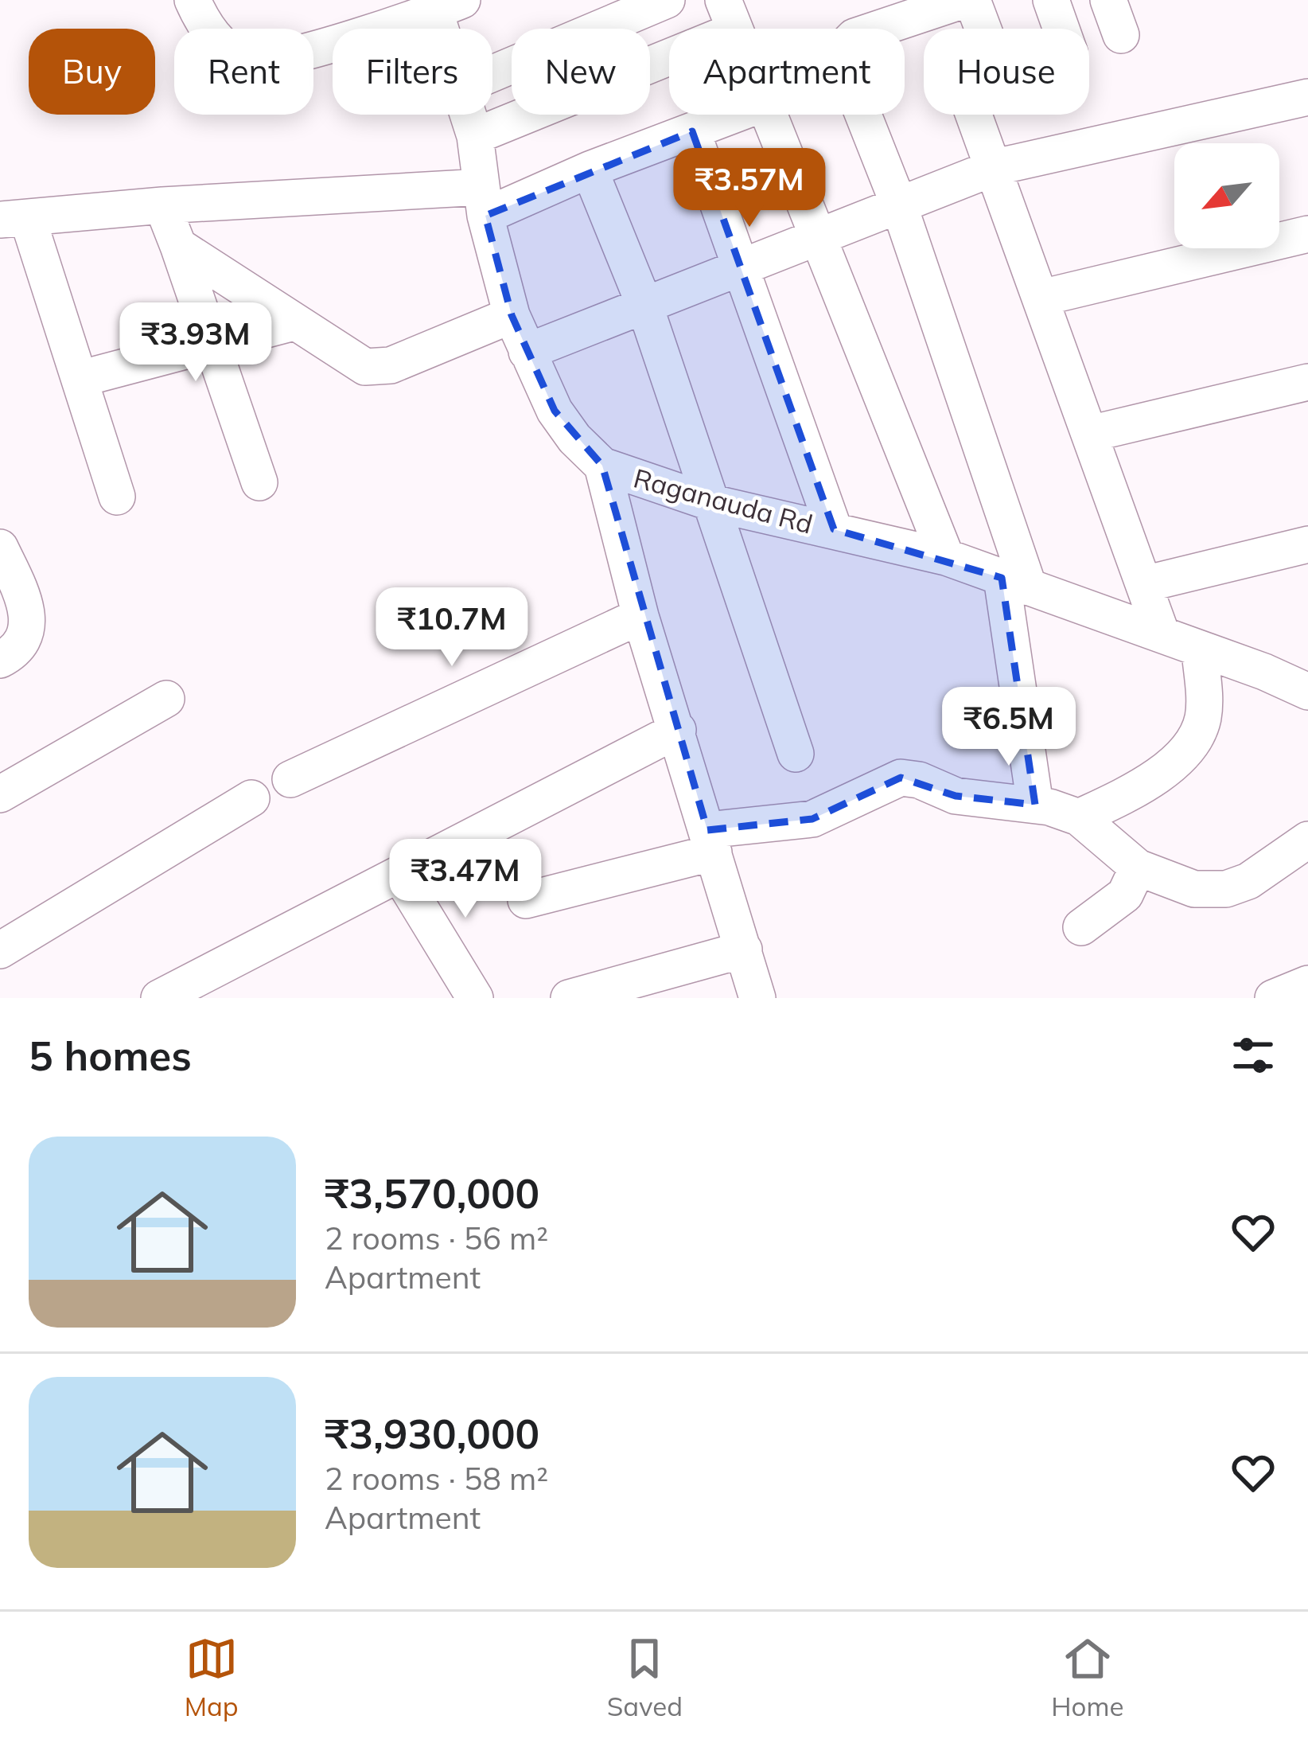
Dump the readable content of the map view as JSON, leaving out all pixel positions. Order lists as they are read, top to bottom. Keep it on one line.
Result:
{"streets":{"street":["Raganauda Rd"]},"north":"bottom left","page":{"chip":["Buy","Rent","Filters","New","Apartment","House"],"price":["₹3.57M","₹3.93M","₹10.7M","₹6.5M","₹3.47M"],"heading":"5 homes","list":[{"name":"₹3,570,000","note":"2 rooms · 56 m² · Apartment"},{"name":"₹3,930,000","note":"2 rooms · 58 m² · Apartment"}],"tabs":["Map","Saved","Home"]}}
